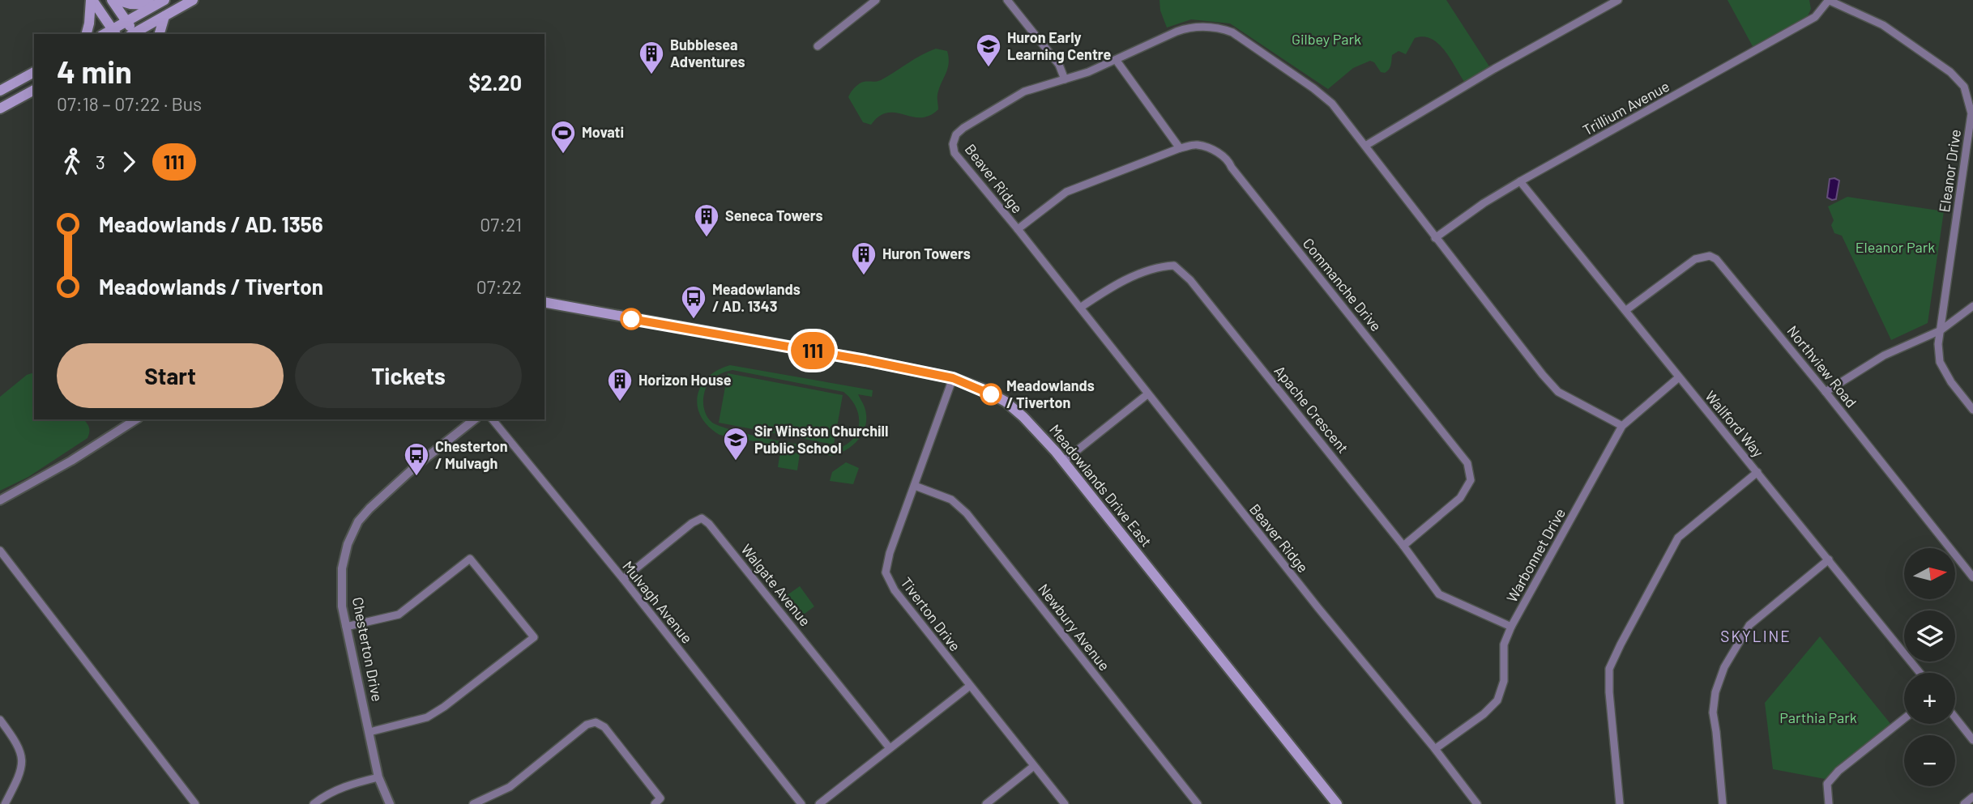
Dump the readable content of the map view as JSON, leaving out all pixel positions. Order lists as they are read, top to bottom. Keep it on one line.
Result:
{"streets":{"main road":["Meadowlands Drive East"],"street":["Trillium Avenue","Eleanor Drive","Beaver Ridge","Commanche Drive","Northview Road","Apache Crescent","Wallford Way","Warbonnet Drive","Walgate Avenue","Mulvagh Avenue","Tiverton Drive","Newbury Avenue","Chesterton Drive"]},"crossings":[["Trillium Avenue","Eleanor Drive"],["Trillium Avenue","Beaver Ridge"],["Trillium Avenue","Wallford Way"],["Beaver Ridge","Apache Crescent"],["Beaver Ridge","Warbonnet Drive"],["Commanche Drive","Apache Crescent"],["Northview Road","Wallford Way"],["Apache Crescent","Warbonnet Drive"],["Wallford Way","Warbonnet Drive"],["Meadowlands Drive East","Tiverton Drive"],["Walgate Avenue","Mulvagh Avenue"],["Tiverton Drive","Newbury Avenue"]],"districts":["SKYLINE"],"parks":["Gilbey Park","Eleanor Park","Parthia Park"],"places":{"school or university":["Huron Early Learning Centre","Sir Winston Churchill Public School"],"building":["Bubblesea Adventures","Seneca Towers","Huron Towers","Horizon House"],"sports":["Movati"],"bus stop":["Meadowlands / AD. 1343","Chesterton / Mulvagh"],"other":["Meadowlands / Tiverton"]},"lines":["bus line 111"],"north":"right","page":{"on_map":"111","heading":["4 min","07:18 – 07:22 · Bus","$2.20"],"legs":["3","111"],"list":[{"name":"Meadowlands / AD. 1356","value":"07:21"},{"name":"Meadowlands / Tiverton","value":"07:22"}],"buttons":["Start","Tickets"],"map_buttons":["+","−"]}}
